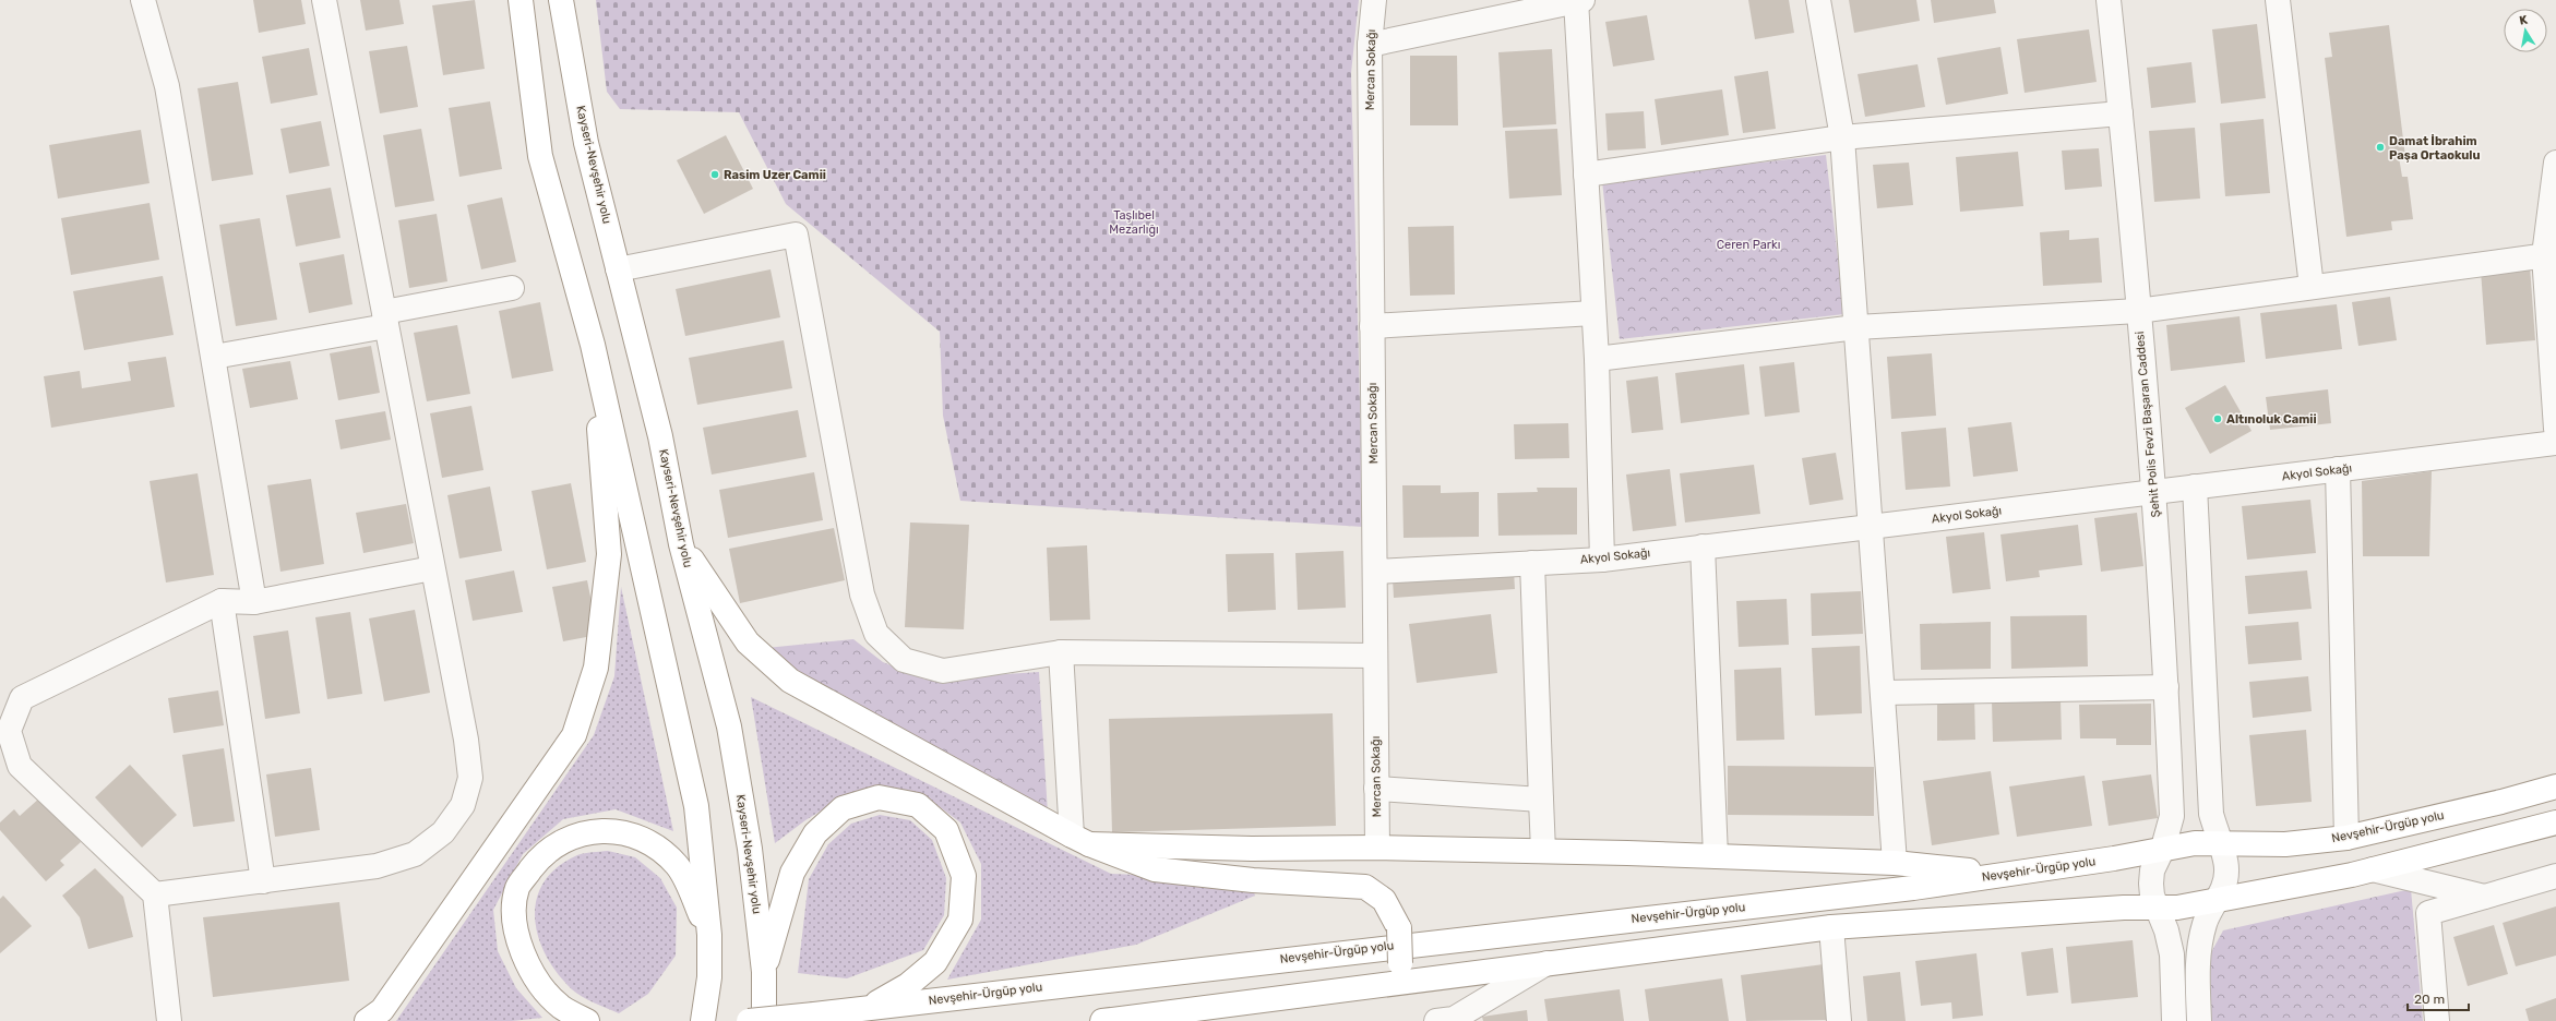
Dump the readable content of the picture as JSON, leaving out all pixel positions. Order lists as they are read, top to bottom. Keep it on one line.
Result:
{"streets":{"highway":["Kayseri-Nevşehir yolu","Nevşehir-Ürgüp yolu"],"street":["Mercan Sokağı","Şehit Polis Fevzi Başaran Caddesi","Akyol Sokağı"]},"crossings":[["Mercan Sokağı","Akyol Sokağı"],["Şehit Polis Fevzi Başaran Caddesi","Akyol Sokağı"],["Şehit Polis Fevzi Başaran Caddesi","Nevşehir-Ürgüp yolu"]],"parks":["Taşlıbel Mezarlığı","Ceren Parkı"],"places":["Damat İbrahim Paşa Ortaokulu","Rasim Uzer Camii","Altınoluk Camii"],"scale_bar":"20 m","north":"top"}
